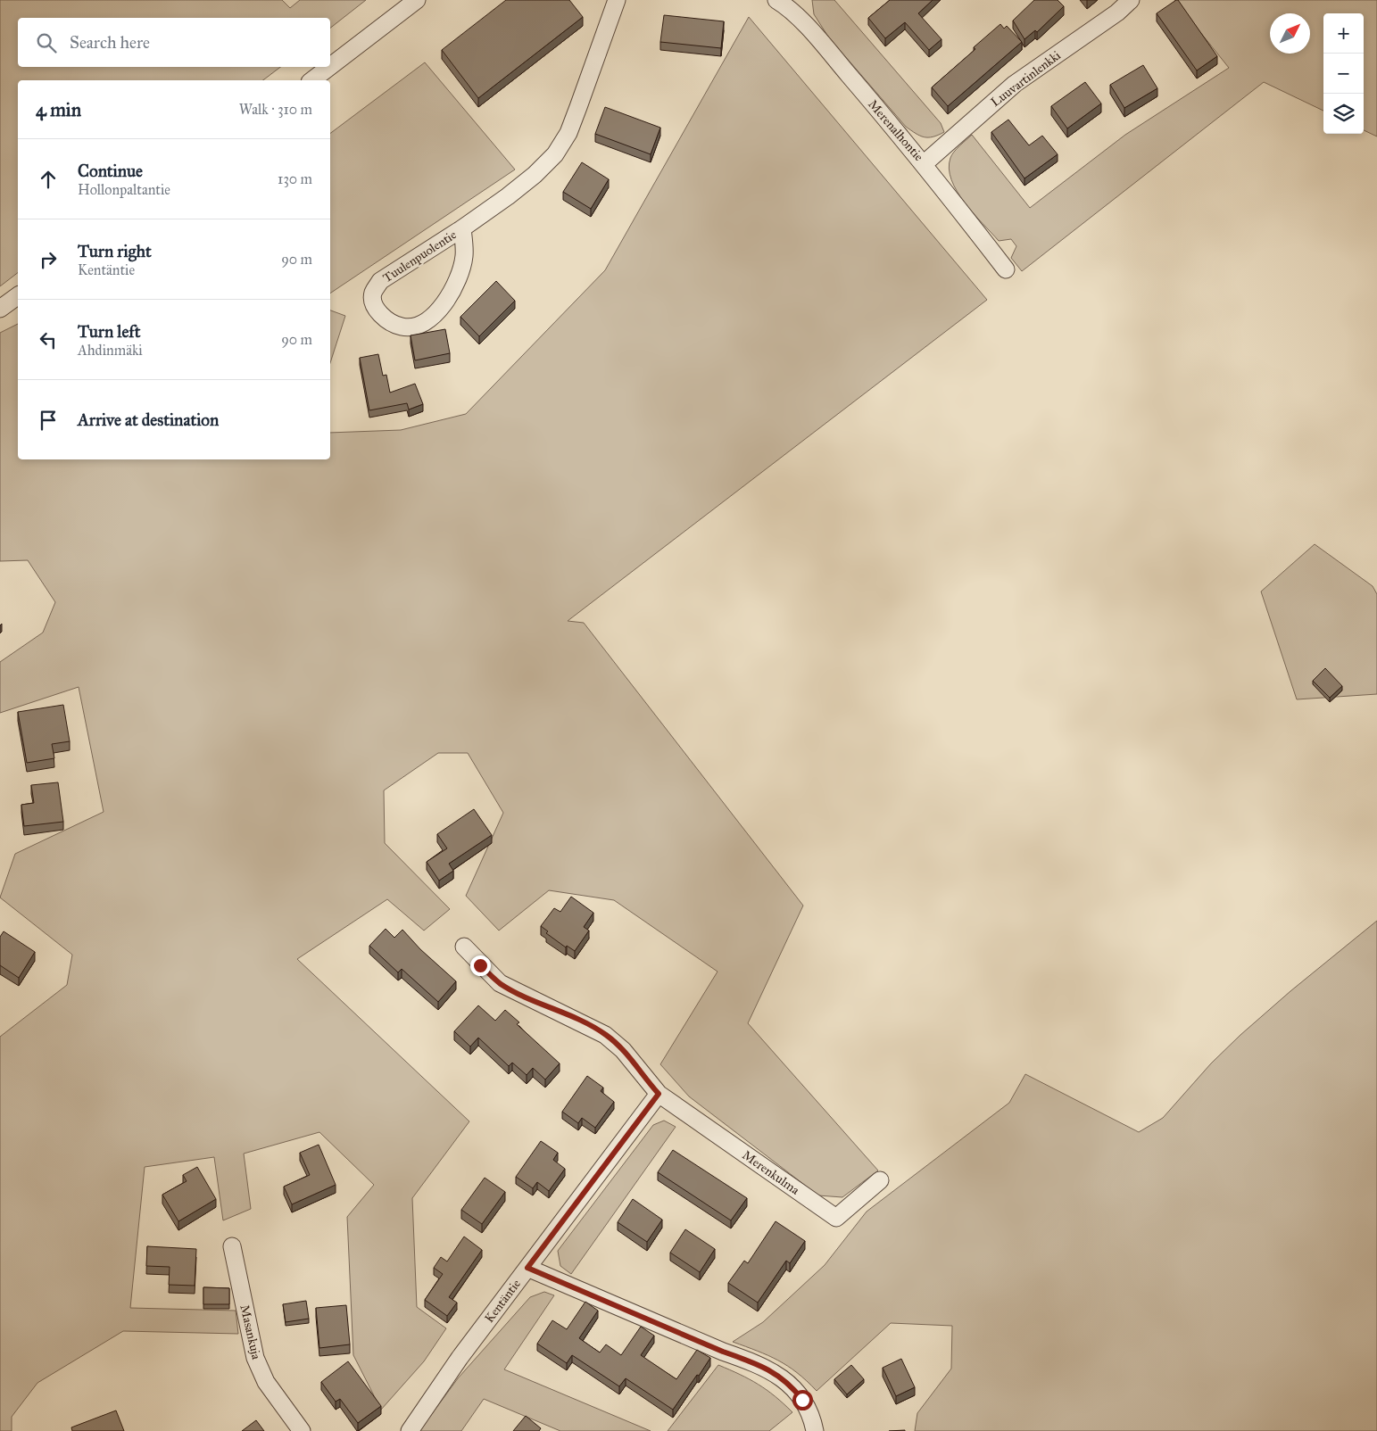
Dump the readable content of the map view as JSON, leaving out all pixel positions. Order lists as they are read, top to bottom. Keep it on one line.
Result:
{"streets":{"street":["Luuvartinlenkki","Merenalhontie","Tuulenpuolentie","Merenkulma","Kentäntie","Masankuja"]},"crossings":[["Luuvartinlenkki","Merenalhontie"],["Merenkulma","Kentäntie"]],"north":"top right","page":{"map_buttons":["+","−"],"search":"Search here","heading":["4 min","Walk · 310 m"],"list":[["Continue","Hollonpaltantie","130 m"],["Turn right","Kentäntie","90 m"],["Turn left","Ahdinmäki","90 m"],"Arrive at destination"]}}
